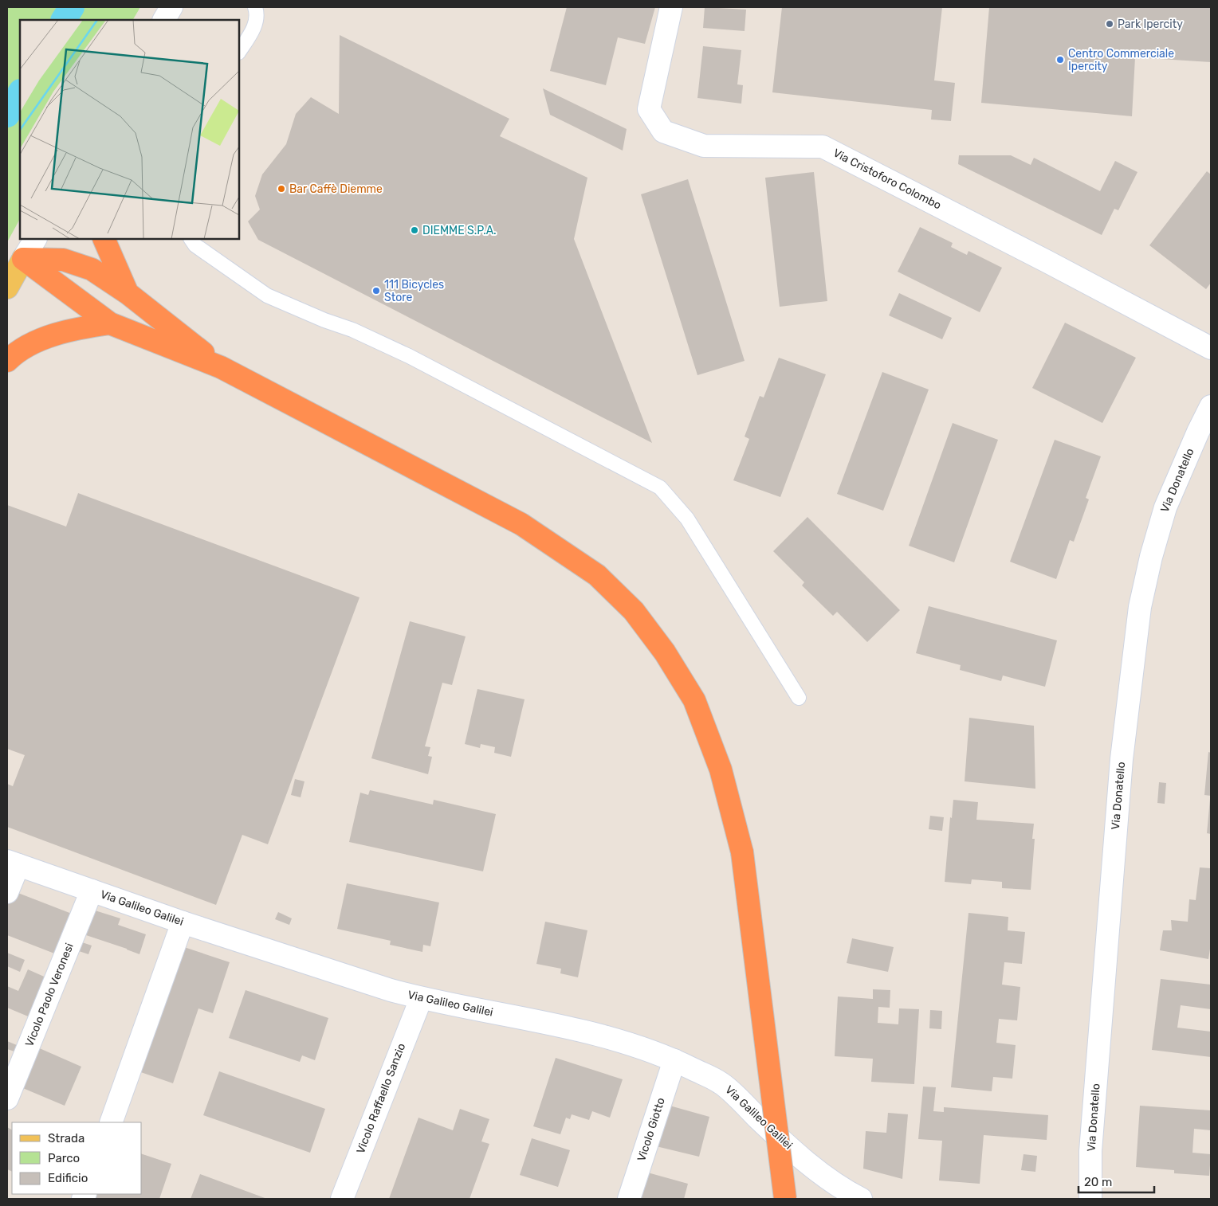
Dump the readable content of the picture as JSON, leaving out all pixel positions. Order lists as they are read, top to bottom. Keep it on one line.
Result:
{"streets":{"street":["Via Cristoforo Colombo","Via Donatello","Via Galileo Galilei","Vicolo Paolo Veronesi","Vicolo Raffaello Sanzio","Vicolo Giotto"]},"crossings":[["Via Galileo Galilei","Vicolo Paolo Veronesi"],["Via Galileo Galilei","Vicolo Raffaello Sanzio"],["Via Galileo Galilei","Vicolo Giotto"]],"places":["Park Ipercity","Centro Commerciale Ipercity","Bar Caffè Diemme","DIEMME S.P.A.","111 Bicycles Store"],"legend":["Strada","Parco","Edificio"],"scale_bar":"20 m"}
